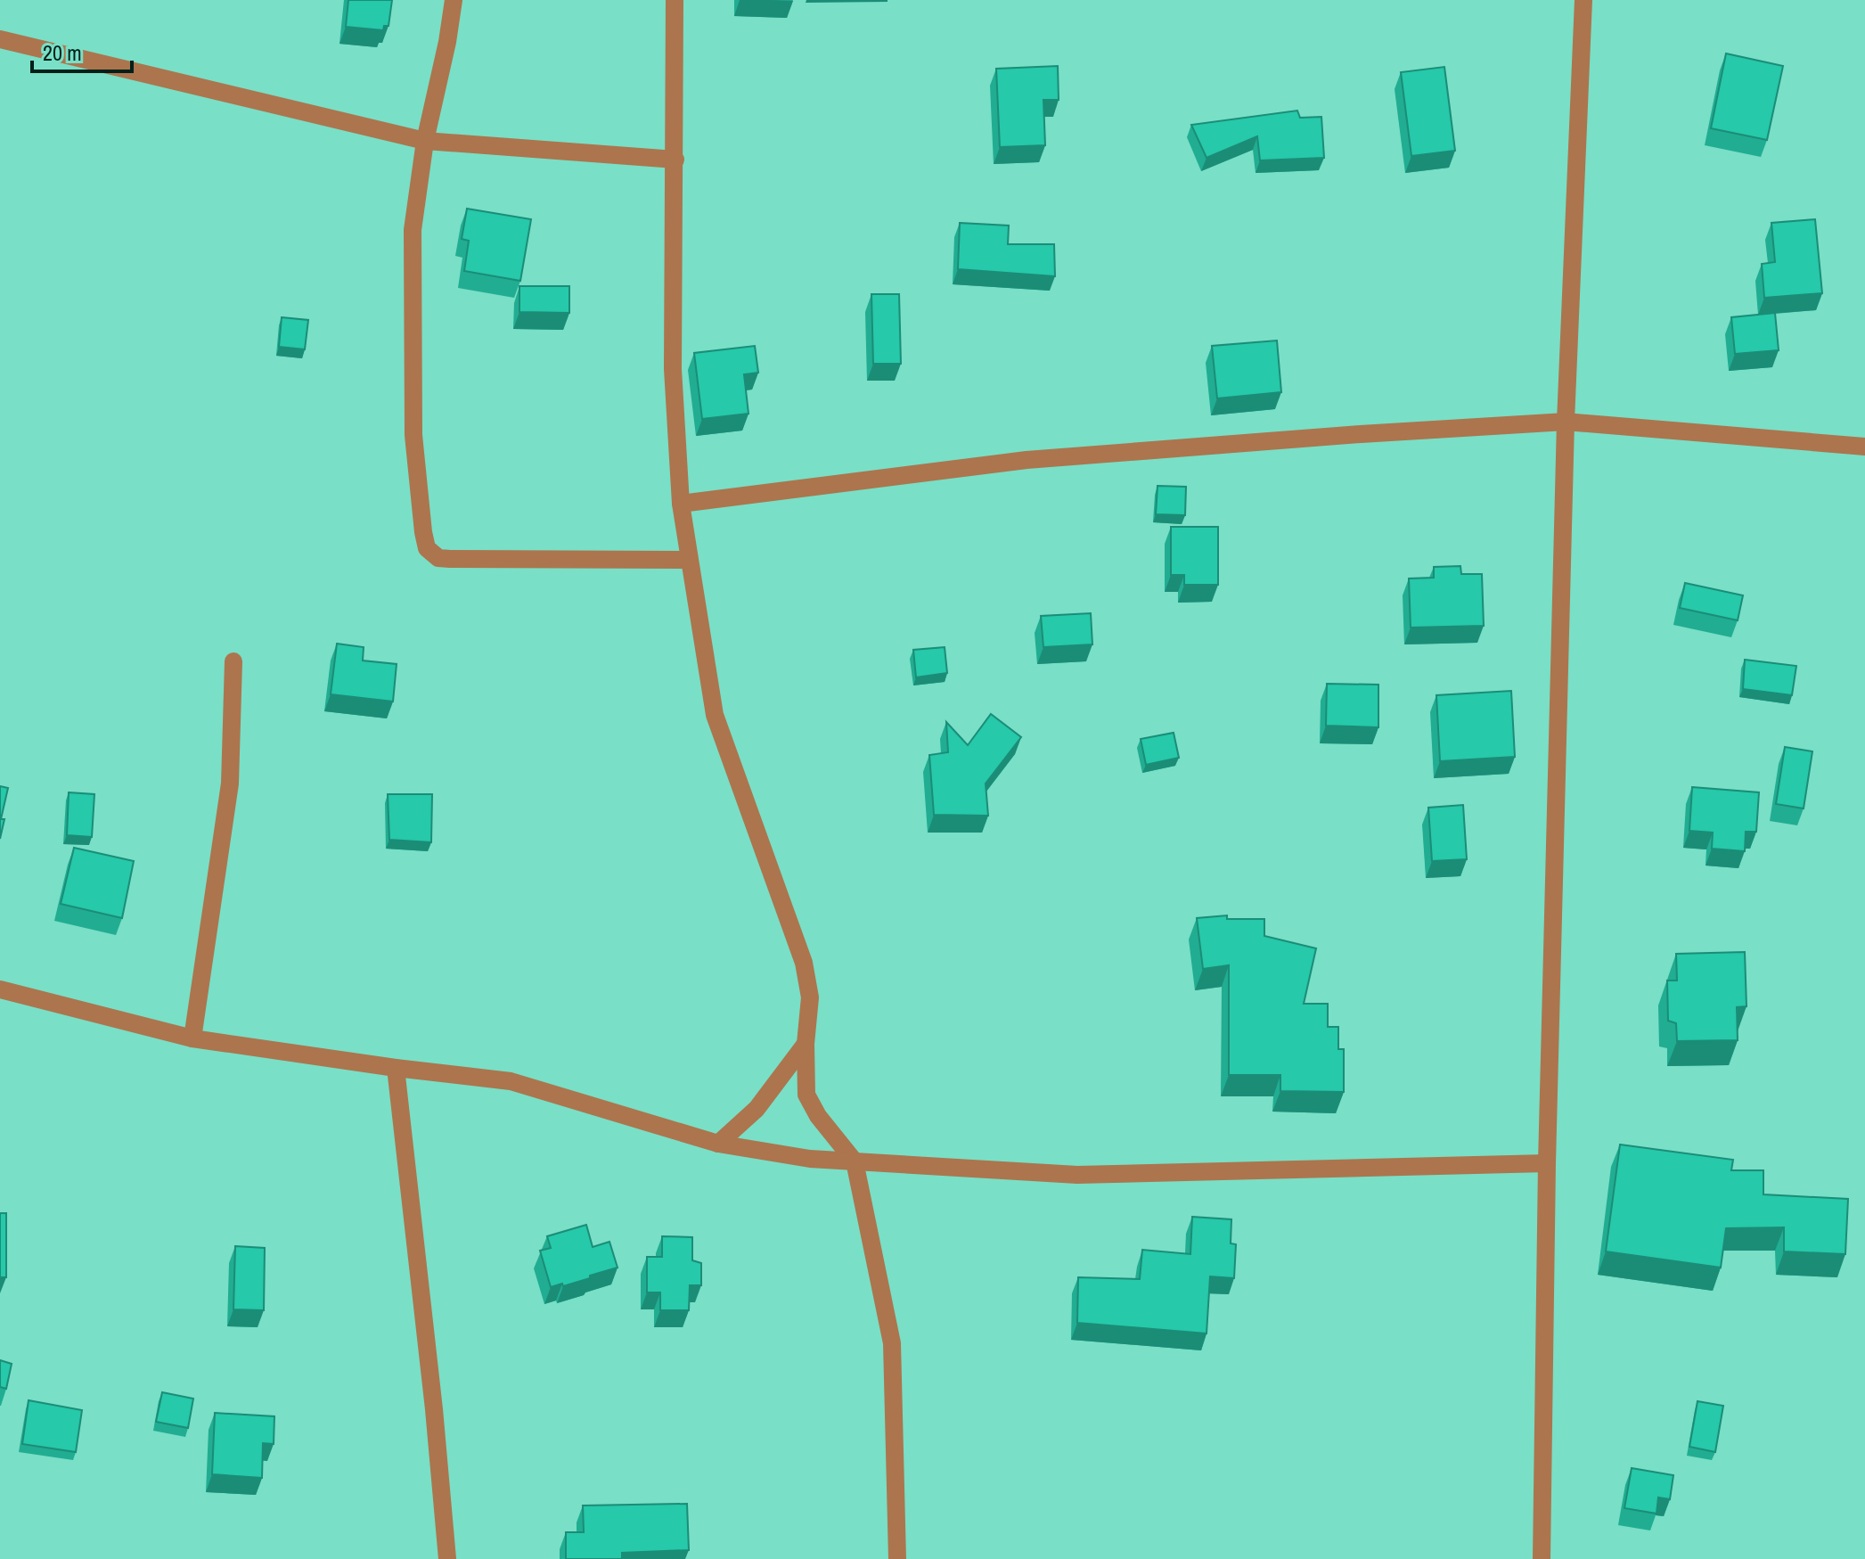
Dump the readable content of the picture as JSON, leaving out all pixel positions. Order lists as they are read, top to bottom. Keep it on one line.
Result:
{"scale_bar":"20 m"}
